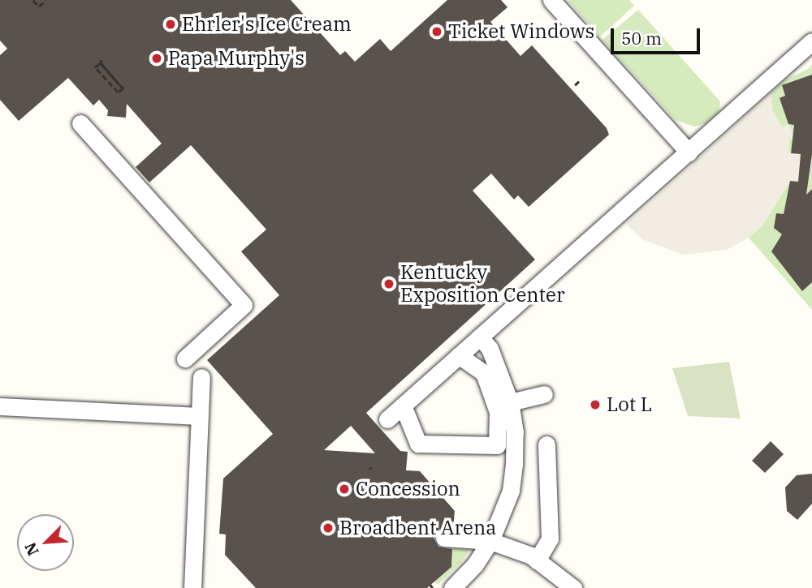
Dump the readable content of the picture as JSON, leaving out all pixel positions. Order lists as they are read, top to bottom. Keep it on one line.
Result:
{"places":["Ehrler's Ice Cream","Ticket Windows","Papa Murphy's","Kentucky Exposition Center","Lot L","Concession","Broadbent Arena"],"scale_bar":"50 m","north":"bottom left"}
